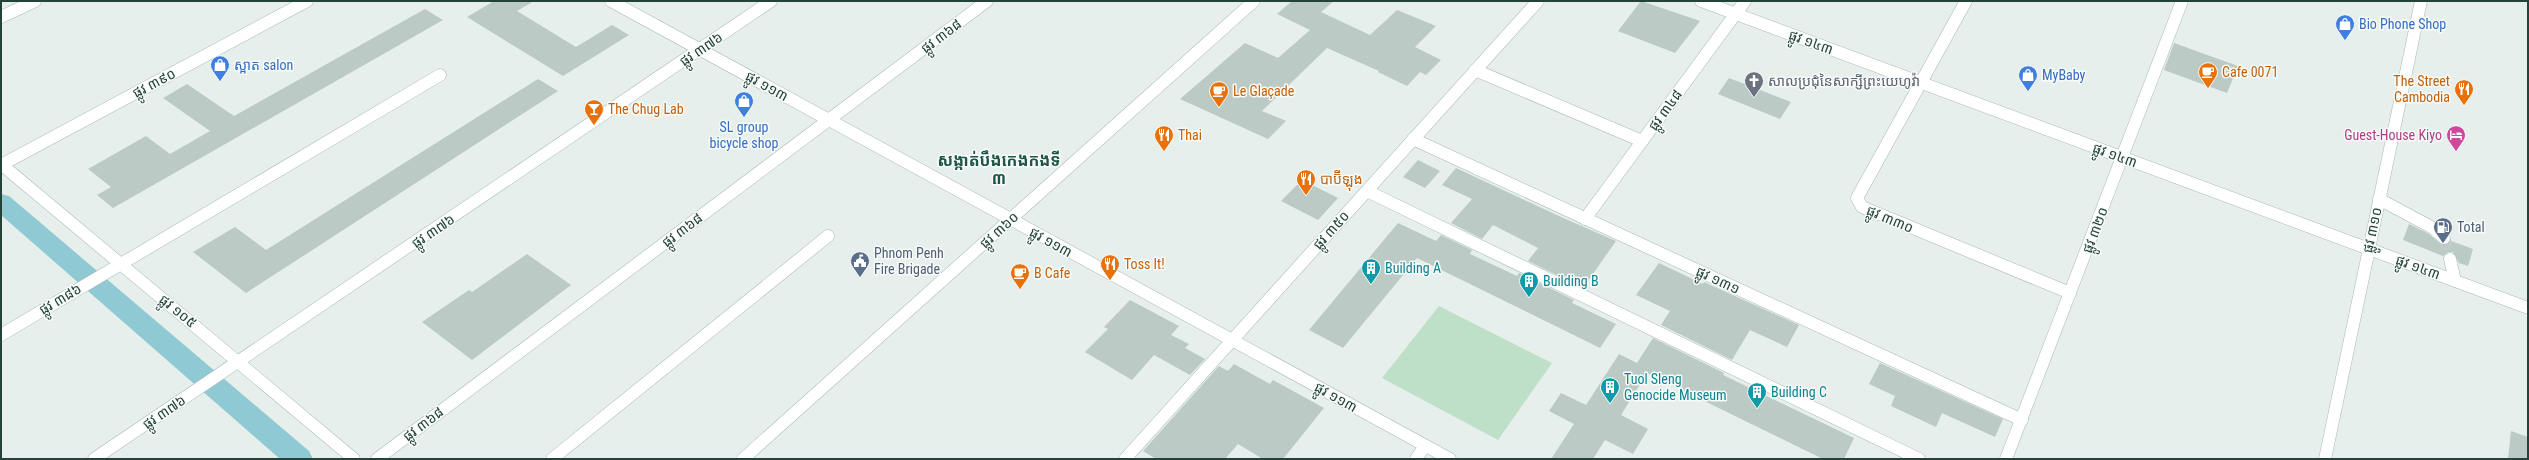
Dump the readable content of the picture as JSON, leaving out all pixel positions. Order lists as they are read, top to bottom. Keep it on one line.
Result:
{"streets":{"street":["ផ្លូវ ៣៦៨","ផ្លូវ ១៤៣","ផ្លូវ ៣៧៦","ផ្លូវ ៣៩០","ផ្លូវ ១១៣","ផ្លូវ ៣៤៨","ផ្លូវ ៣៣០","ផ្លូវ ៣៦០","ផ្លូវ ៣៥០","ផ្លូវ ៣២០","ផ្លូវ ៣១០","ផ្លូវ ១៣១","ផ្លូវ ៣៨៦","ផ្លូវ ១០៥"]},"crossings":[["ផ្លូវ ៣៦៨","ផ្លូវ ១១៣"],["ផ្លូវ ១៤៣","ផ្លូវ ៣៤៨"],["ផ្លូវ ១៤៣","ផ្លូវ ៣៣០"],["ផ្លូវ ១៤៣","ផ្លូវ ៣២០"],["ផ្លូវ ១៤៣","ផ្លូវ ៣១០"],["ផ្លូវ ៣៧៦","ផ្លូវ ១១៣"],["ផ្លូវ ៣៧៦","ផ្លូវ ១០៥"],["ផ្លូវ ៣៩០","ផ្លូវ ១០៥"],["ផ្លូវ ១១៣","ផ្លូវ ៣៦០"],["ផ្លូវ ១១៣","ផ្លូវ ៣៥០"],["ផ្លូវ ៣៤៨","ផ្លូវ ១៣១"],["ផ្លូវ ៣៣០","ផ្លូវ ៣២០"],["ផ្លូវ ៣៥០","ផ្លូវ ១៣១"],["ផ្លូវ ៣២០","ផ្លូវ ១៣១"],["ផ្លូវ ៣៨៦","ផ្លូវ ១០៥"]],"districts":["សង្កាត់បឹងកេងកងទី ៣"],"places":{"shop":["Bio Phone Shop","ស្អាត salon","MyBaby","SL group bicycle shop"],"cafe":["Cafe 0071","Le Glaçade","B Cafe"],"church":["សាលប្រជុំនៃសាក្សីព្រះយេហូវ៉ា"],"restaurant":["The Street Cambodia","Thai","បាប៊ីឡុង","Toss It!"],"bar":["The Chug Lab"],"hotel":["Guest-House Kiyo"],"fuel station":["Total"],"public building":["Phnom Penh Fire Brigade"],"building":["Building A","Building B","Tuol Sleng Genocide Museum","Building C"]}}
